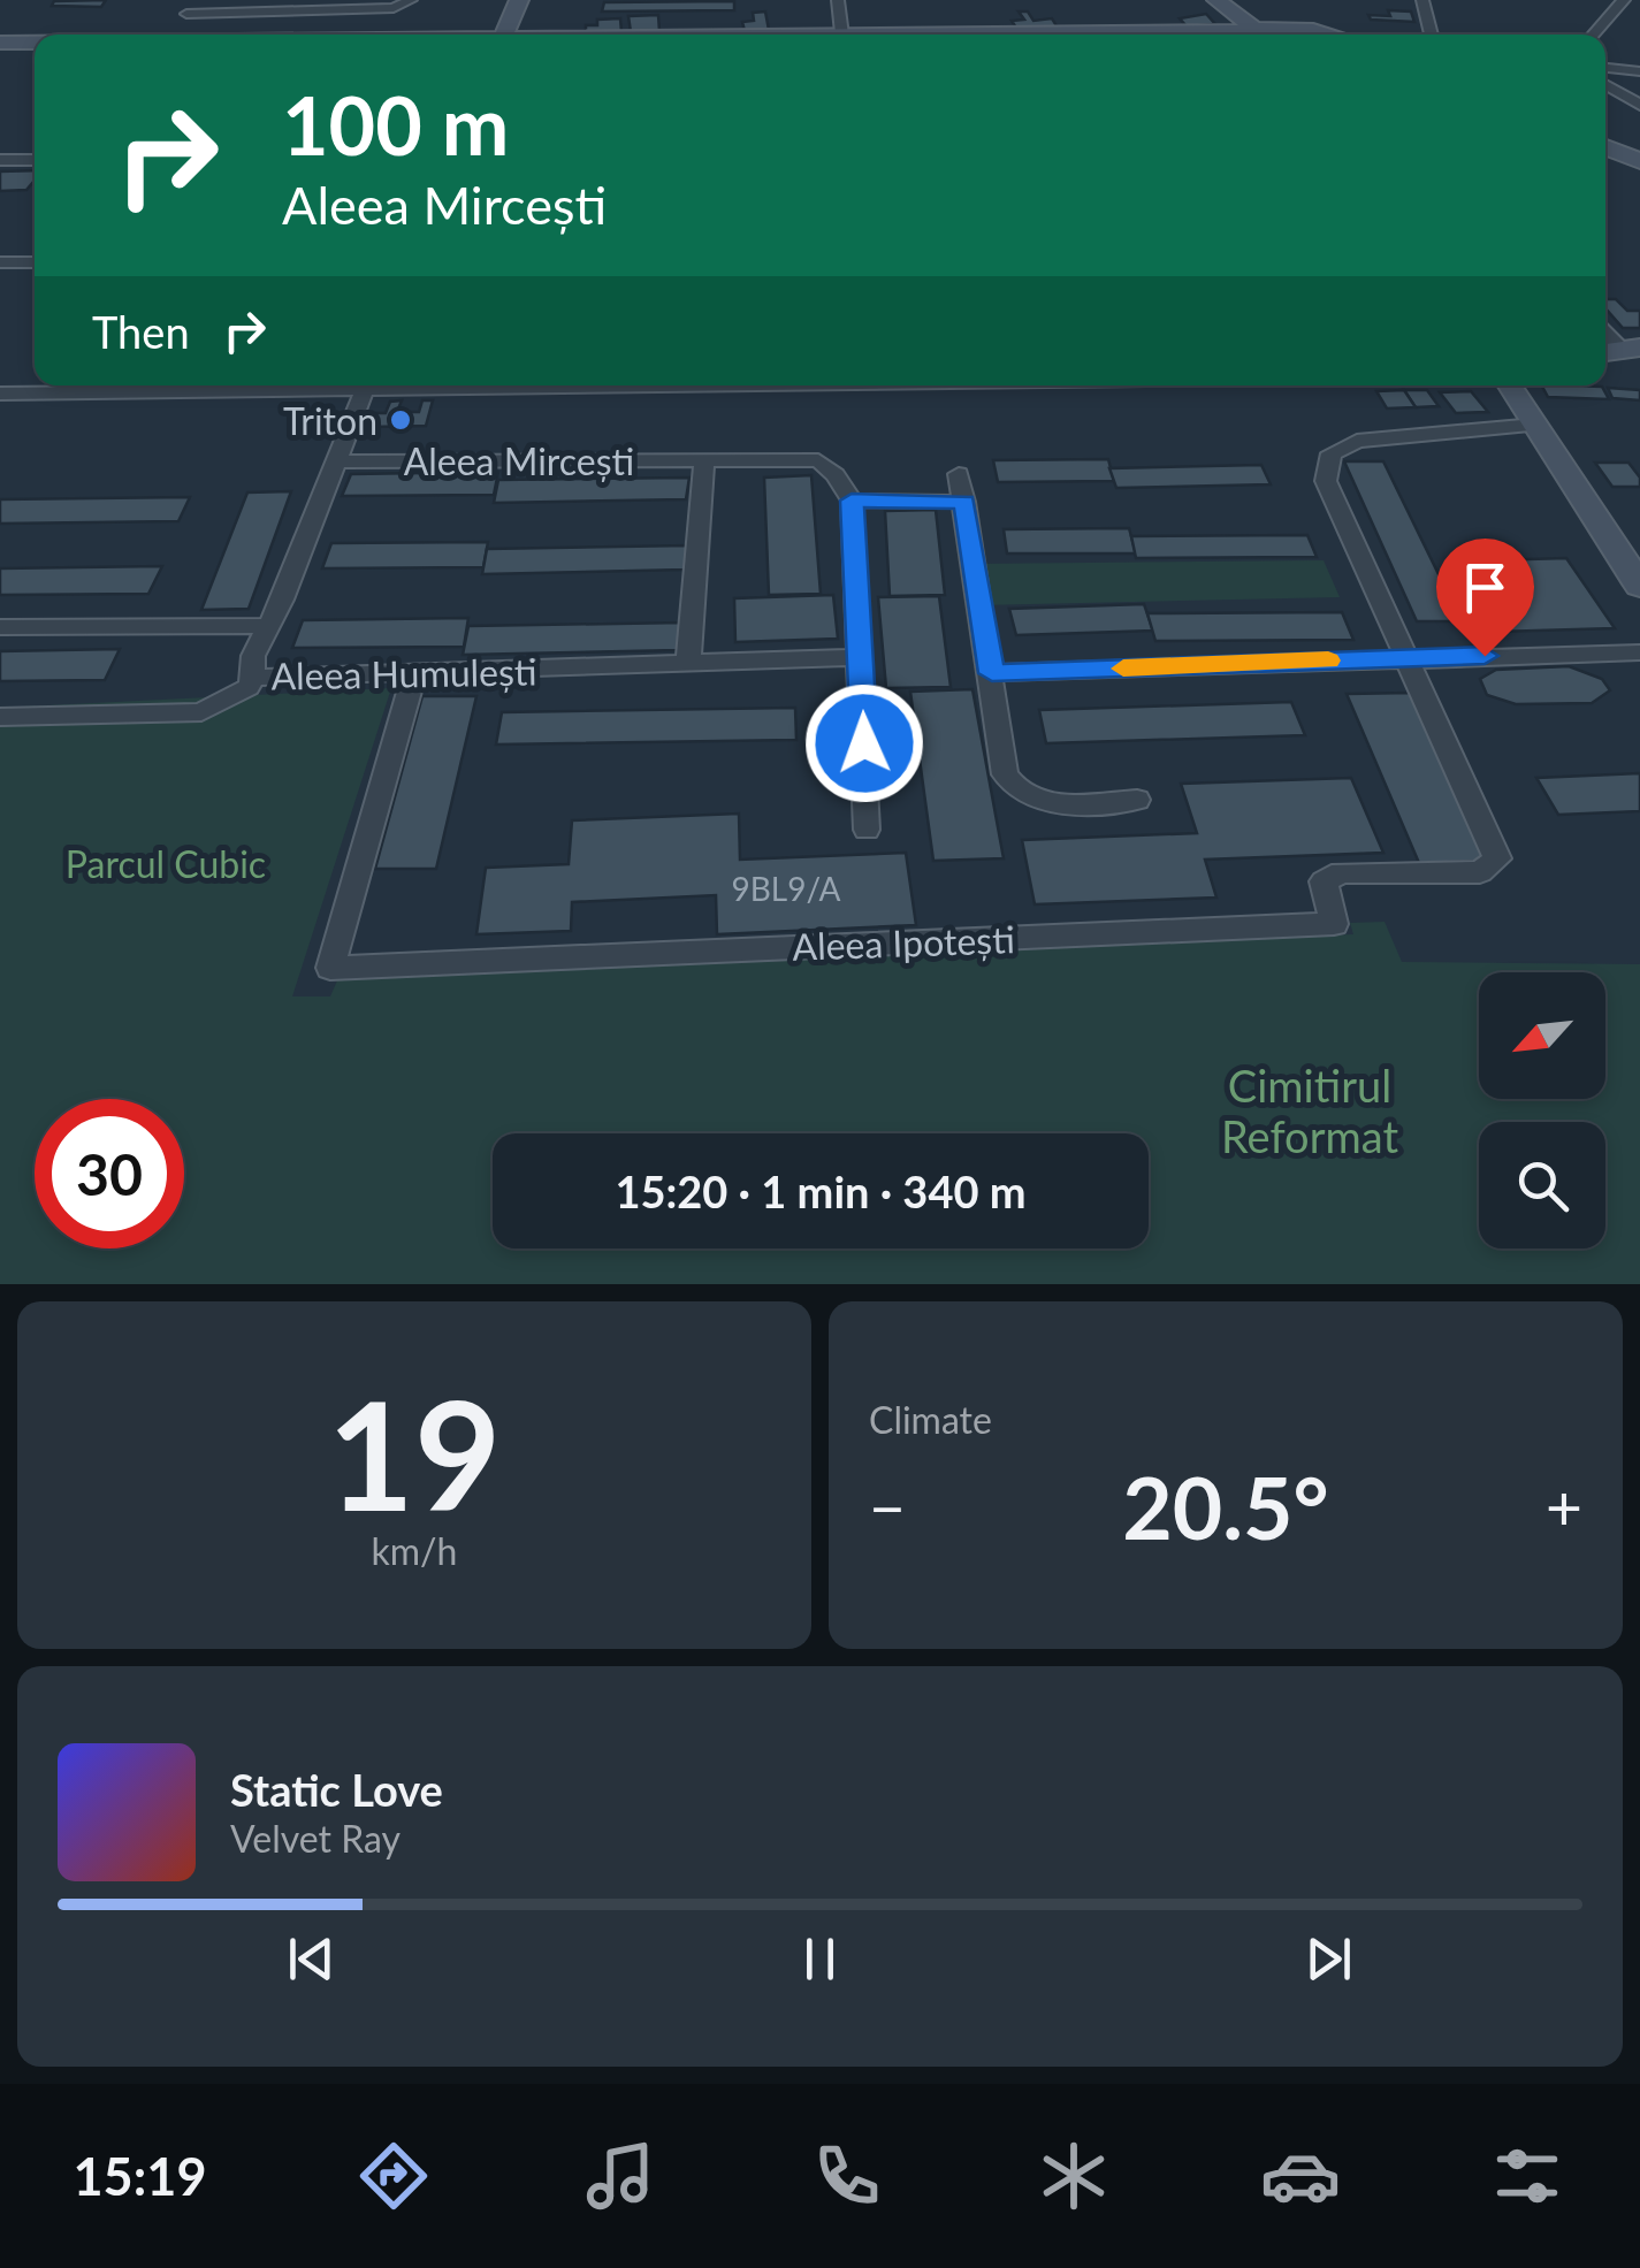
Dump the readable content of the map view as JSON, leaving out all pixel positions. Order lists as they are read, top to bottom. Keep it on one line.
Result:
{"streets":{"street":["Aleea Mircești","Aleea Humulești","Aleea Ipotești"]},"crossings":[["Aleea Mircești","Aleea Humulești"],["Aleea Humulești","Aleea Ipotești"]],"parks":["Parcul Cubic","Cimitirul Reformat"],"places":["Triton"],"house_numbers":["9BL9/A"],"north":"bottom left","page":{"turn":["100 m","Aleea Mircești"],"then":"Then","limit":"30","trip":"15:20 · 1 min · 340 m","tile":[["19","km/h"],"Climate"],"heat":["−","20.5°","+"],"song":["Static Love","Velvet Ray"],"tabs":"15:19"}}
